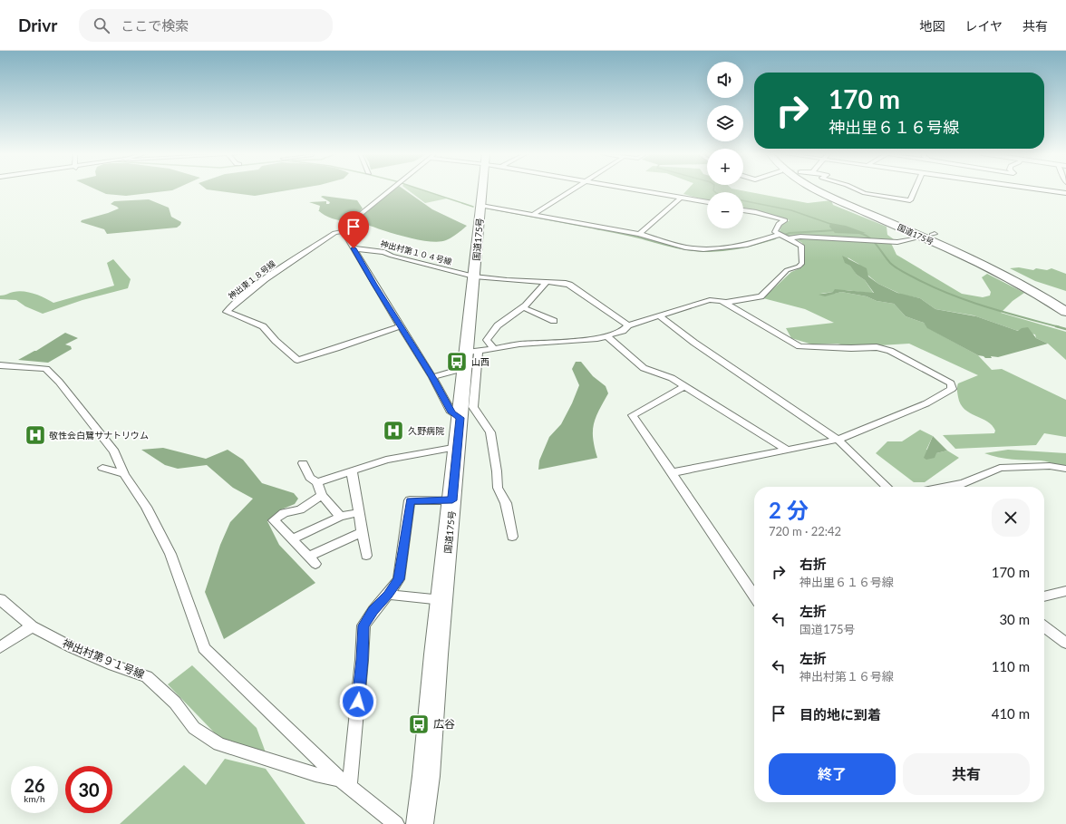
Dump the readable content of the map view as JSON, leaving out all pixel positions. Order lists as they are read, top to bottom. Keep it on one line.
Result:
{"streets":{"highway":["国道175号"],"street":["神出村第１０４号線","神出東１８号線","神出村第９１号線"]},"crossings":[["国道175号","神出村第１０４号線"]],"places":{"bus stop":["山西","広谷"],"hospital":["久野病院","敬性会白鷺サナトリウム"]},"page":{"header":"Drivr","search":"ここで検索","nav":["地図","レイヤ","共有"],"map_buttons":["+","−"],"turn":["170 m","神出里６１６号線"],"heading":["2 分","720 m · 22:42"],"list":[{"name":"右折","note":"神出里６１６号線","value":"170 m"},{"name":"左折","note":"国道175号","value":"30 m"},{"name":"左折","note":"神出村第１６号線","value":"110 m"},{"name":"目的地に到着","value":"410 m"}],"buttons":["終了","共有"],"speed":"26 km/h","limit":"30"}}
